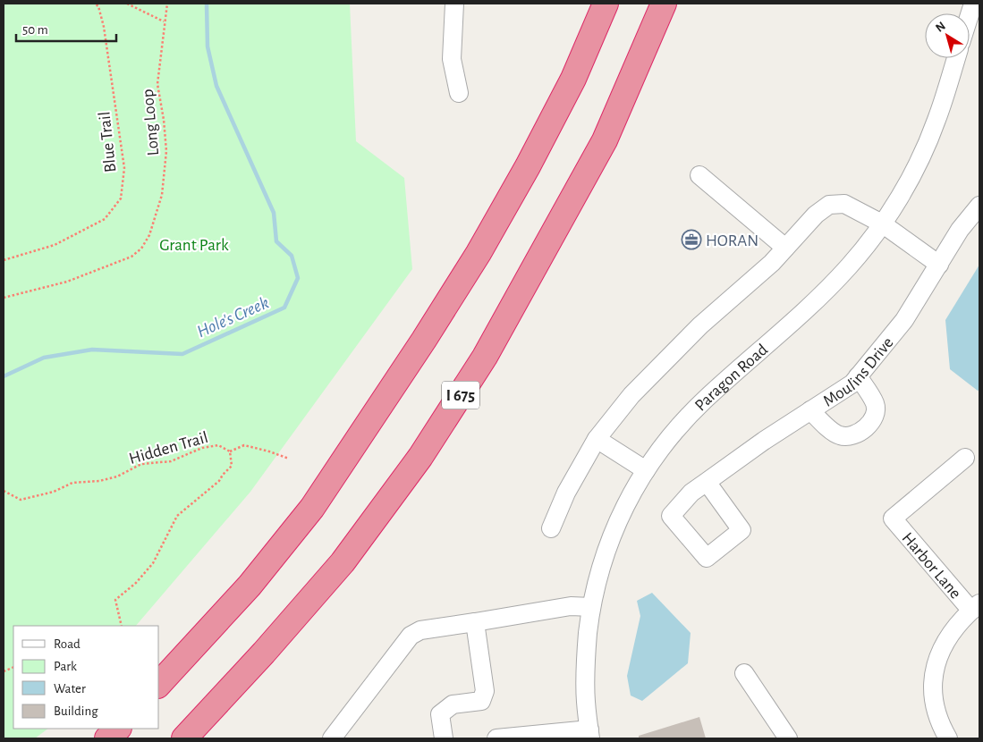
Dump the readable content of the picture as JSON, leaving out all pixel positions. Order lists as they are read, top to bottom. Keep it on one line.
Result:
{"streets":{"highway":["I 675"],"street":["Moulins Drive","Paragon Road","Harbor Lane"],"path":["Long Loop","Blue Trail","Hidden Trail"]},"water":["Hole's Creek"],"parks":["Grant Park"],"places":{"office":["HORAN"]},"legend":["Road","Park","Water","Building"],"scale_bar":"50 m","north":"top left"}
